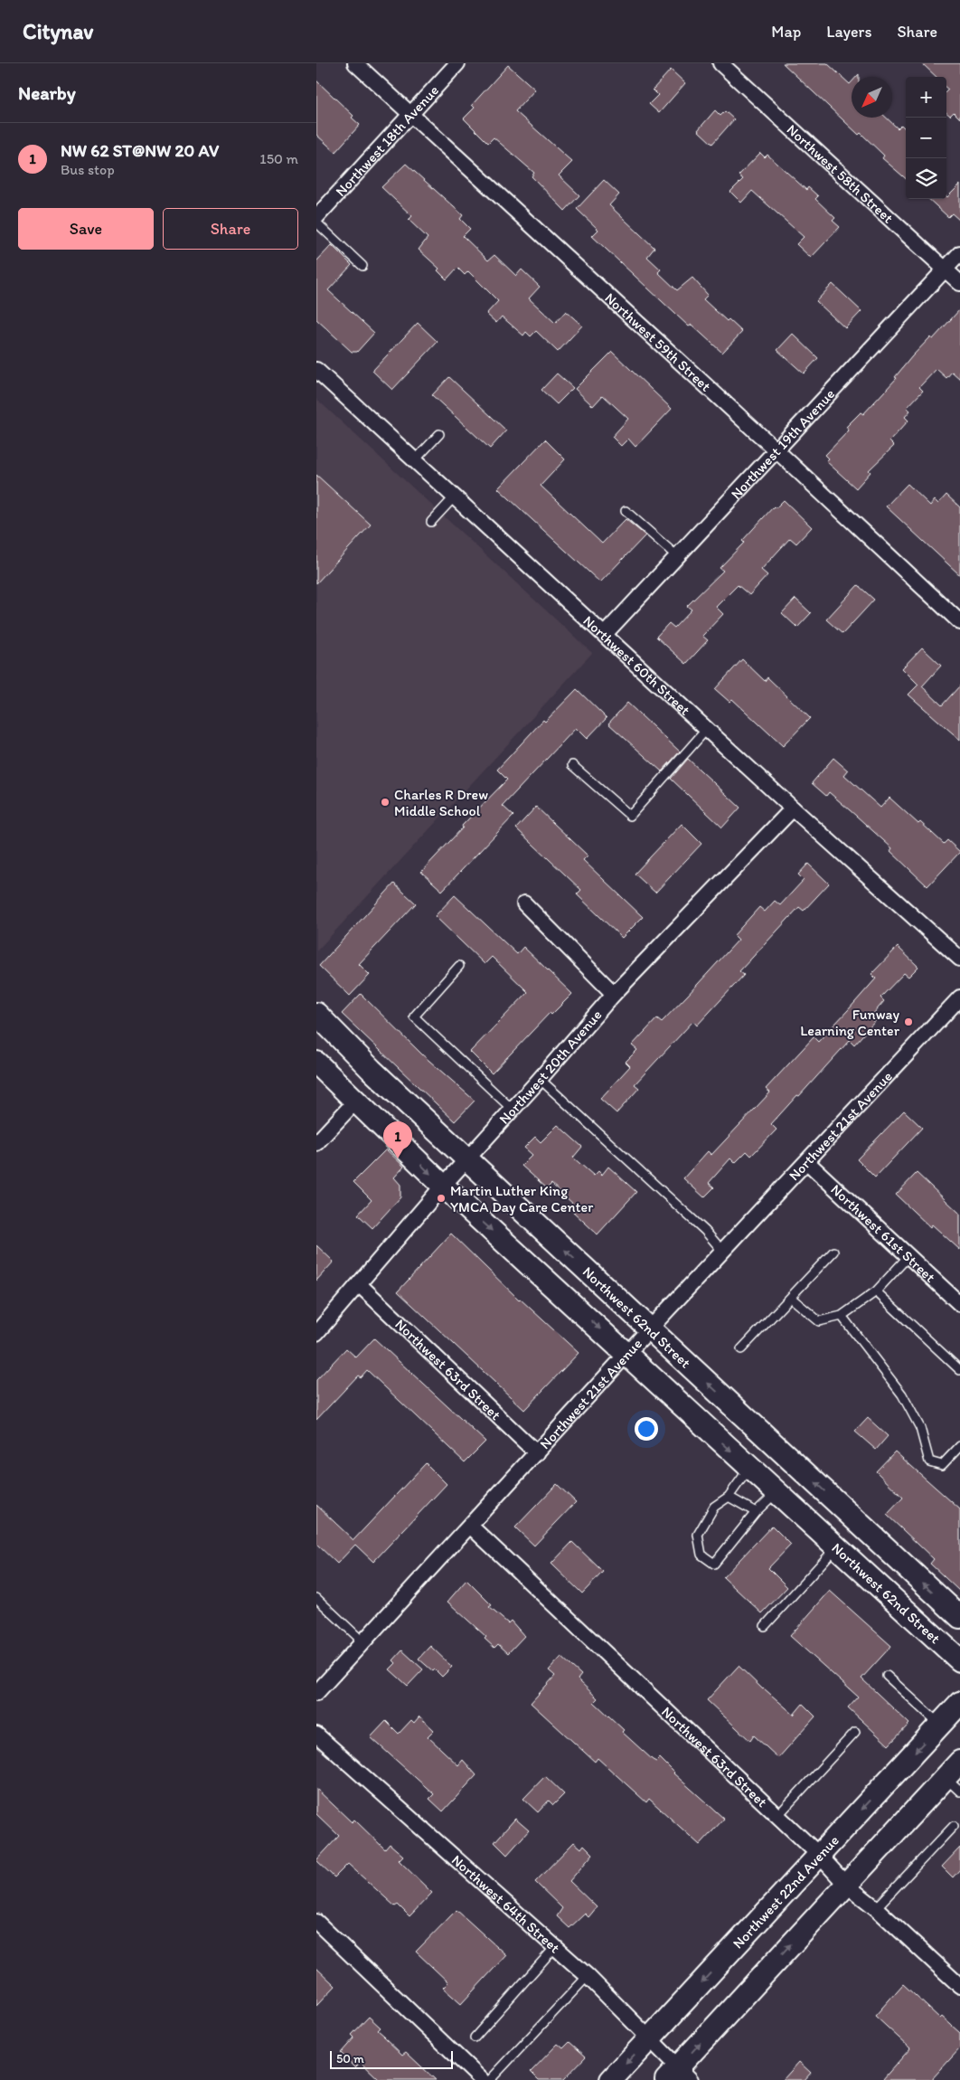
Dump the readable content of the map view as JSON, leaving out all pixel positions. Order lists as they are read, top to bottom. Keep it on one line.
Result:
{"streets":{"main road":["Northwest 62nd Street","Northwest 22nd Avenue"],"street":["Northwest 18th Avenue","Northwest 58th Street","Northwest 59th Street","Northwest 19th Avenue","Northwest 60th Street","Northwest 20th Avenue","Northwest 21st Avenue","Northwest 61st Street","Northwest 63rd Street","Northwest 64th Street"]},"crossings":[["Northwest 18th Avenue","Northwest 59th Street"],["Northwest 58th Street","Northwest 19th Avenue"],["Northwest 59th Street","Northwest 19th Avenue"],["Northwest 19th Avenue","Northwest 60th Street"],["Northwest 60th Street","Northwest 20th Avenue"],["Northwest 20th Avenue","Northwest 62nd Street"],["Northwest 20th Avenue","Northwest 63rd Street"],["Northwest 21st Avenue","Northwest 61st Street"],["Northwest 21st Avenue","Northwest 62nd Street"],["Northwest 21st Avenue","Northwest 63rd Street"],["Northwest 63rd Street","Northwest 22nd Avenue"],["Northwest 22nd Avenue","Northwest 64th Street"]],"places":["Charles R Drew Middle School","Funway Learning Center","Martin Luther King YMCA Day Care Center"],"scale_bar":"50 m","north":"bottom left","page":{"header":"Citynav","nav":["Map","Layers","Share"],"heading":"Nearby","map_buttons":["+","−"],"list":[{"mark":"1","name":"NW 62 ST@NW 20 AV","note":"Bus stop","value":"150 m"}],"buttons":["Save","Share"],"pins":"1","scale":"50 m"}}
